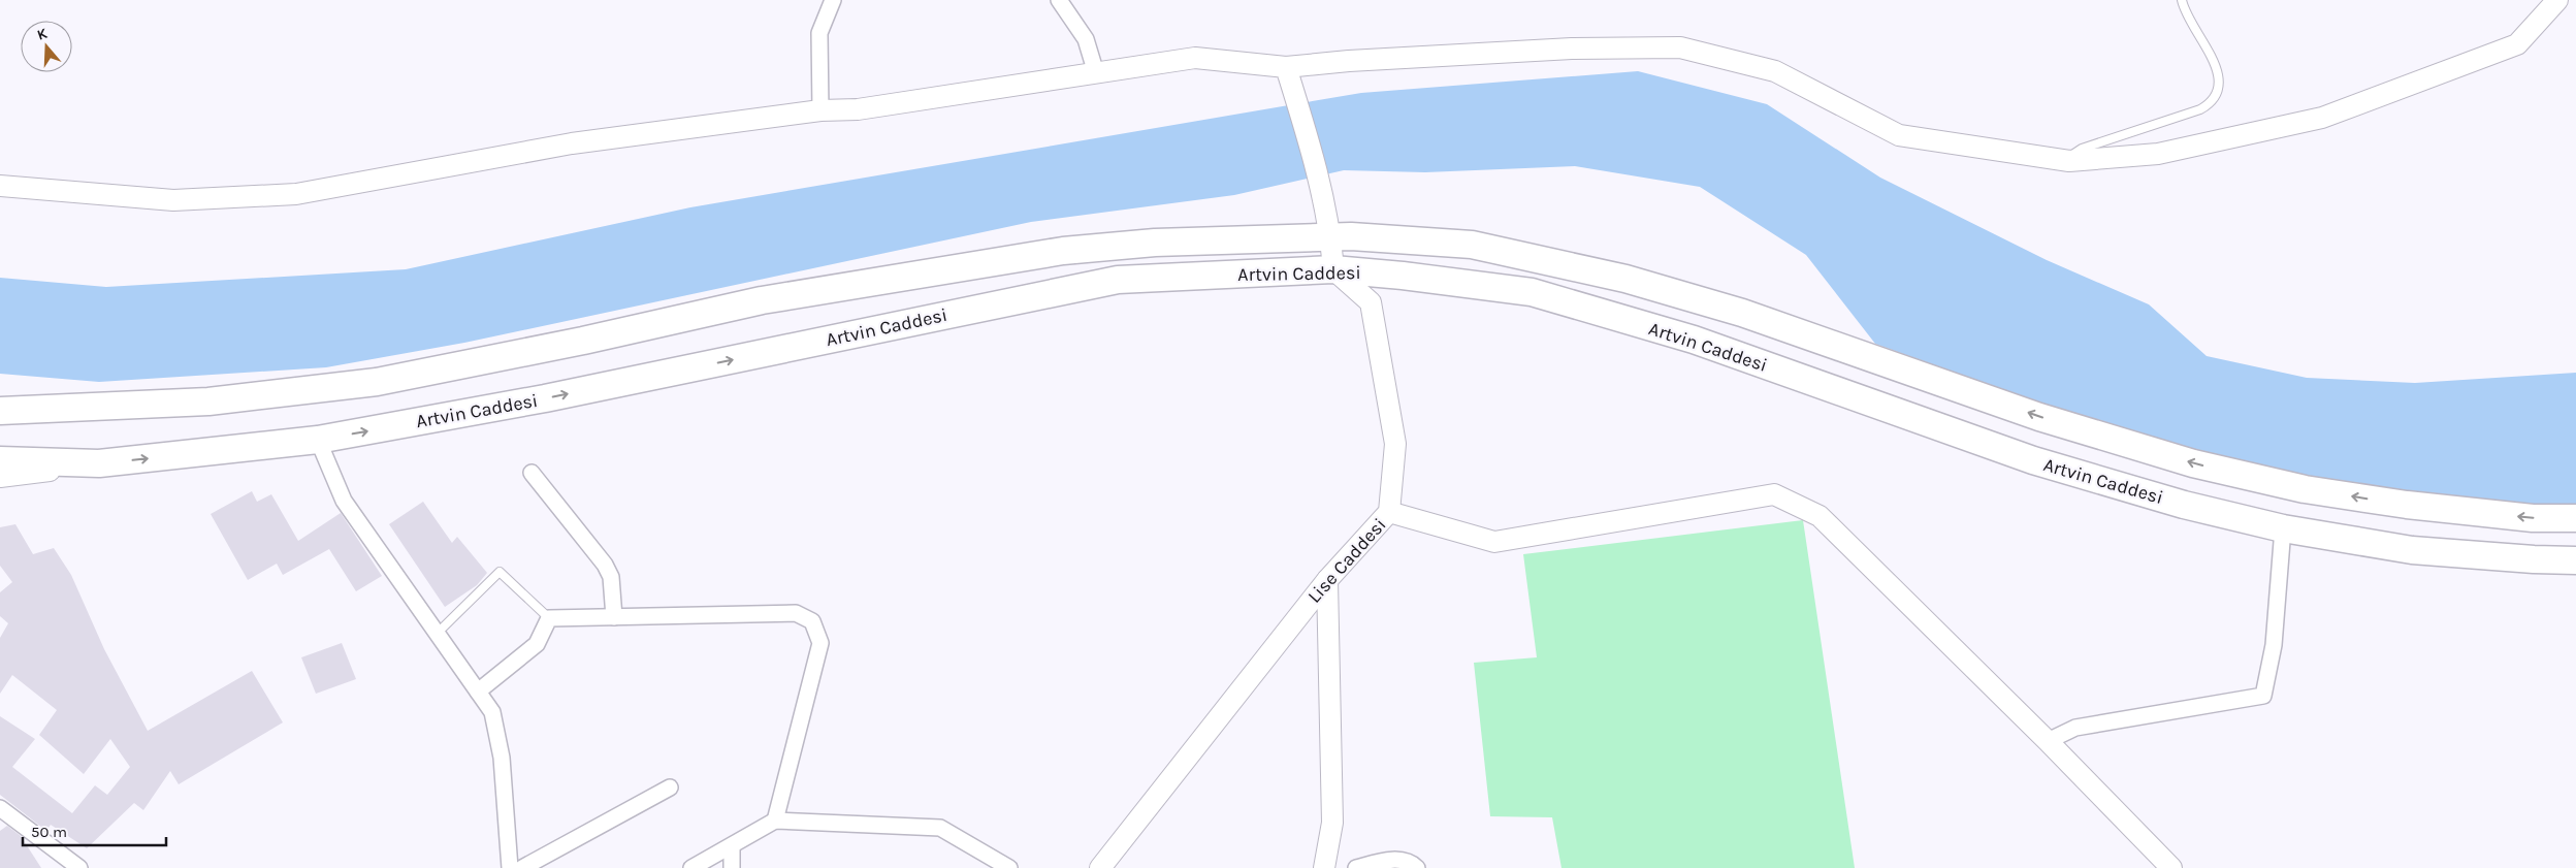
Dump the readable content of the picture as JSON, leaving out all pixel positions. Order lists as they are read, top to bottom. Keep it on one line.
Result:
{"streets":{"highway":["Artvin Caddesi"],"street":["Lise Caddesi"]},"crossings":[["Artvin Caddesi","Lise Caddesi"]],"scale_bar":"50 m","north":"top"}
